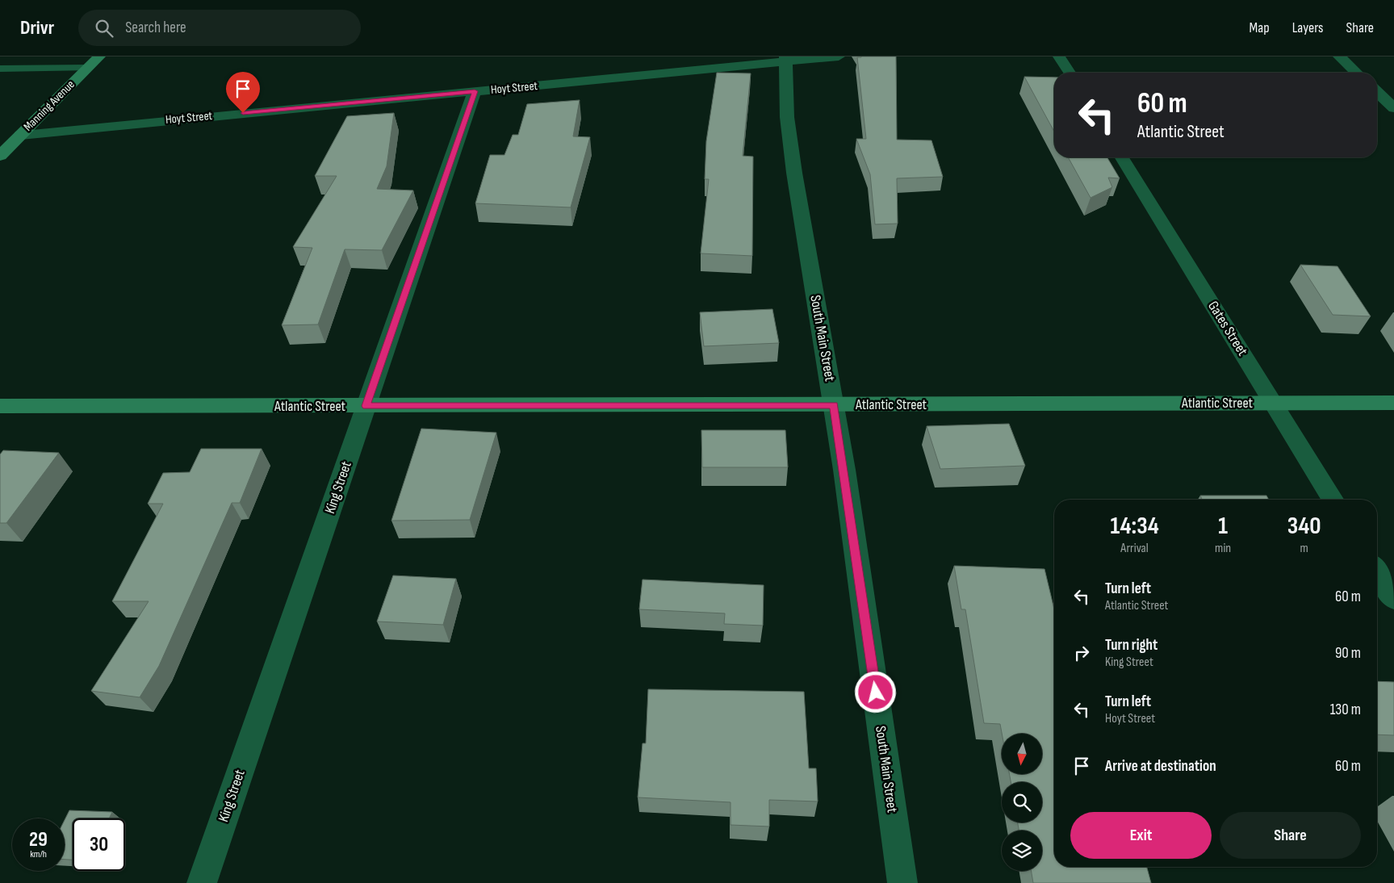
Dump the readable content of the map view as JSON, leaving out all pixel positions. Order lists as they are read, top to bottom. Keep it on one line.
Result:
{"streets":{"street":["Hoyt Street","Manning Avenue","Gates Street","South Main Street","Atlantic Street","King Street"]},"crossings":[["Hoyt Street","Manning Avenue"],["Hoyt Street","South Main Street"],["Hoyt Street","King Street"],["Gates Street","Atlantic Street"],["South Main Street","Atlantic Street"],["Atlantic Street","King Street"]],"north":"bottom","page":{"header":"Drivr","search":"Search here","nav":["Map","Layers","Share"],"turn":["60 m","Atlantic Street"],"eta":["14:34","Arrival","1","min","340","m"],"list":[{"name":"Turn left","note":"Atlantic Street","value":"60 m"},{"name":"Turn right","note":"King Street","value":"90 m"},{"name":"Turn left","note":"Hoyt Street","value":"130 m"},{"name":"Arrive at destination","value":"60 m"}],"buttons":["Exit","Share"],"speed":"29 km/h","limit":"30"}}
